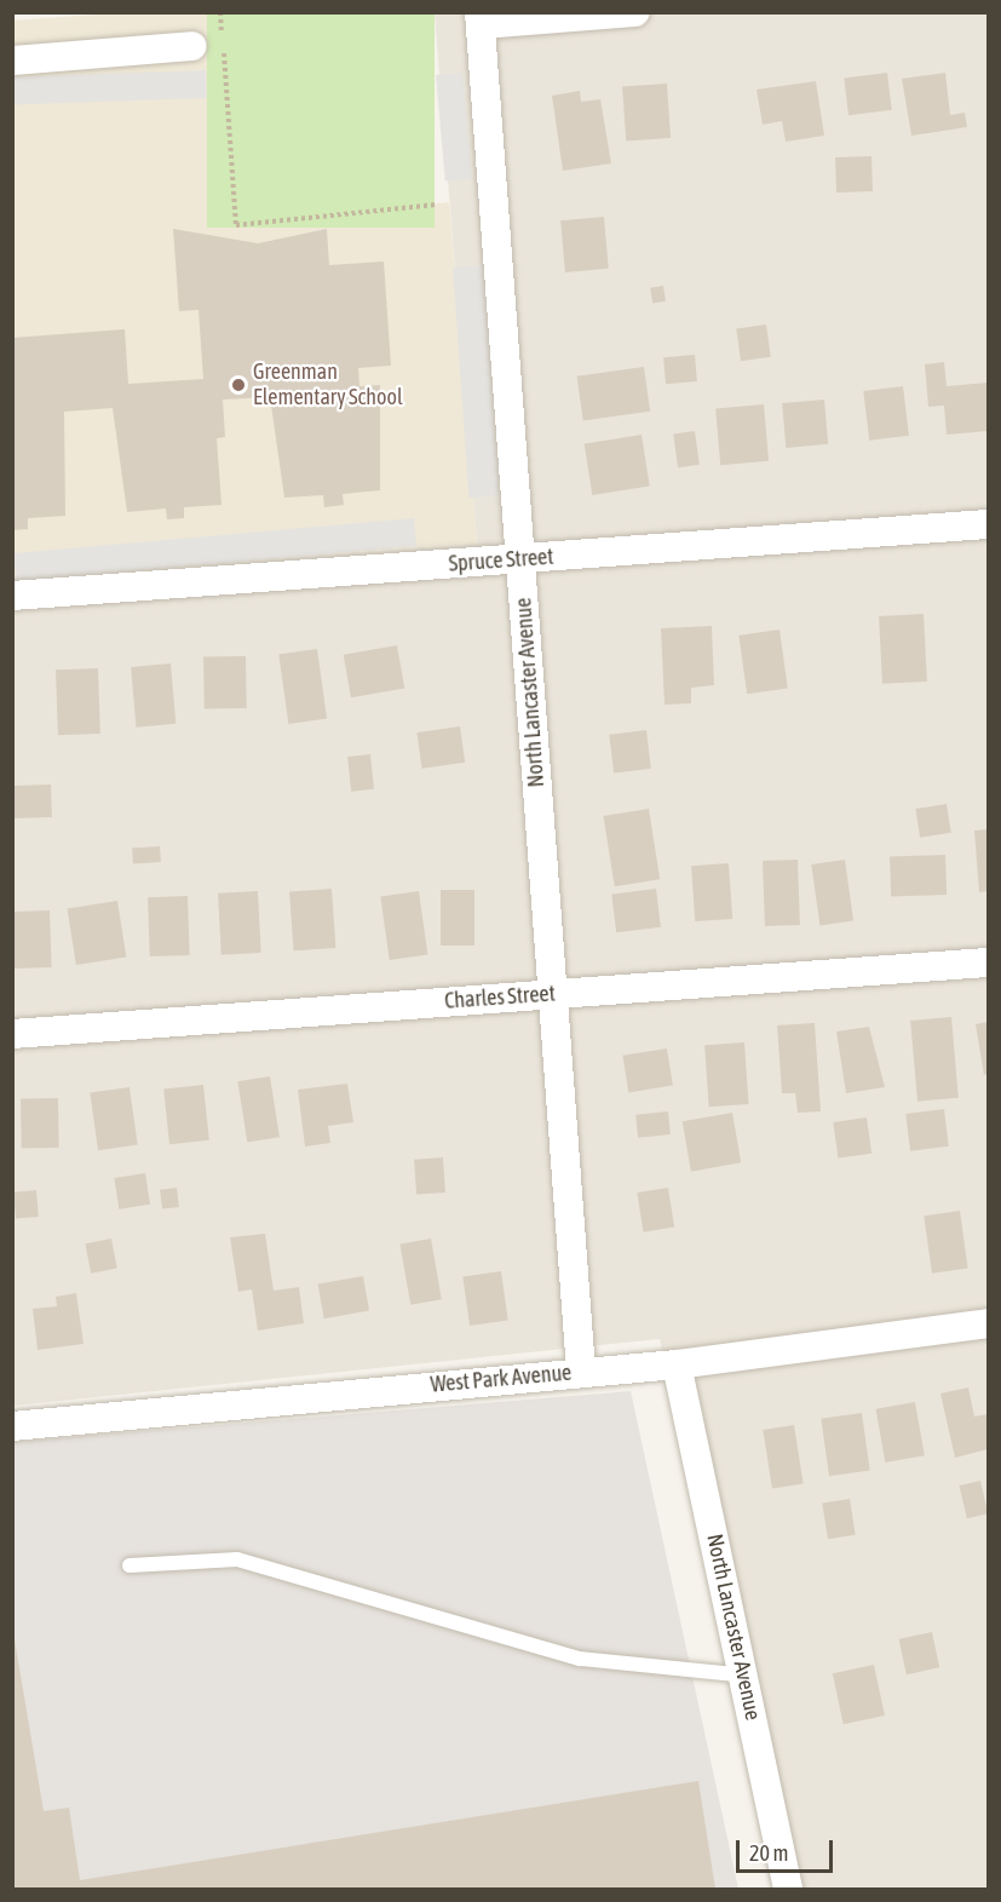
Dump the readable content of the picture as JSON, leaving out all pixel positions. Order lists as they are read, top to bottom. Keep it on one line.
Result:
{"streets":{"street":["Spruce Street","North Lancaster Avenue","Charles Street","West Park Avenue"]},"crossings":[["Spruce Street","North Lancaster Avenue"],["North Lancaster Avenue","Charles Street"],["North Lancaster Avenue","West Park Avenue"]],"places":["Greenman Elementary School"],"scale_bar":"20 m"}
